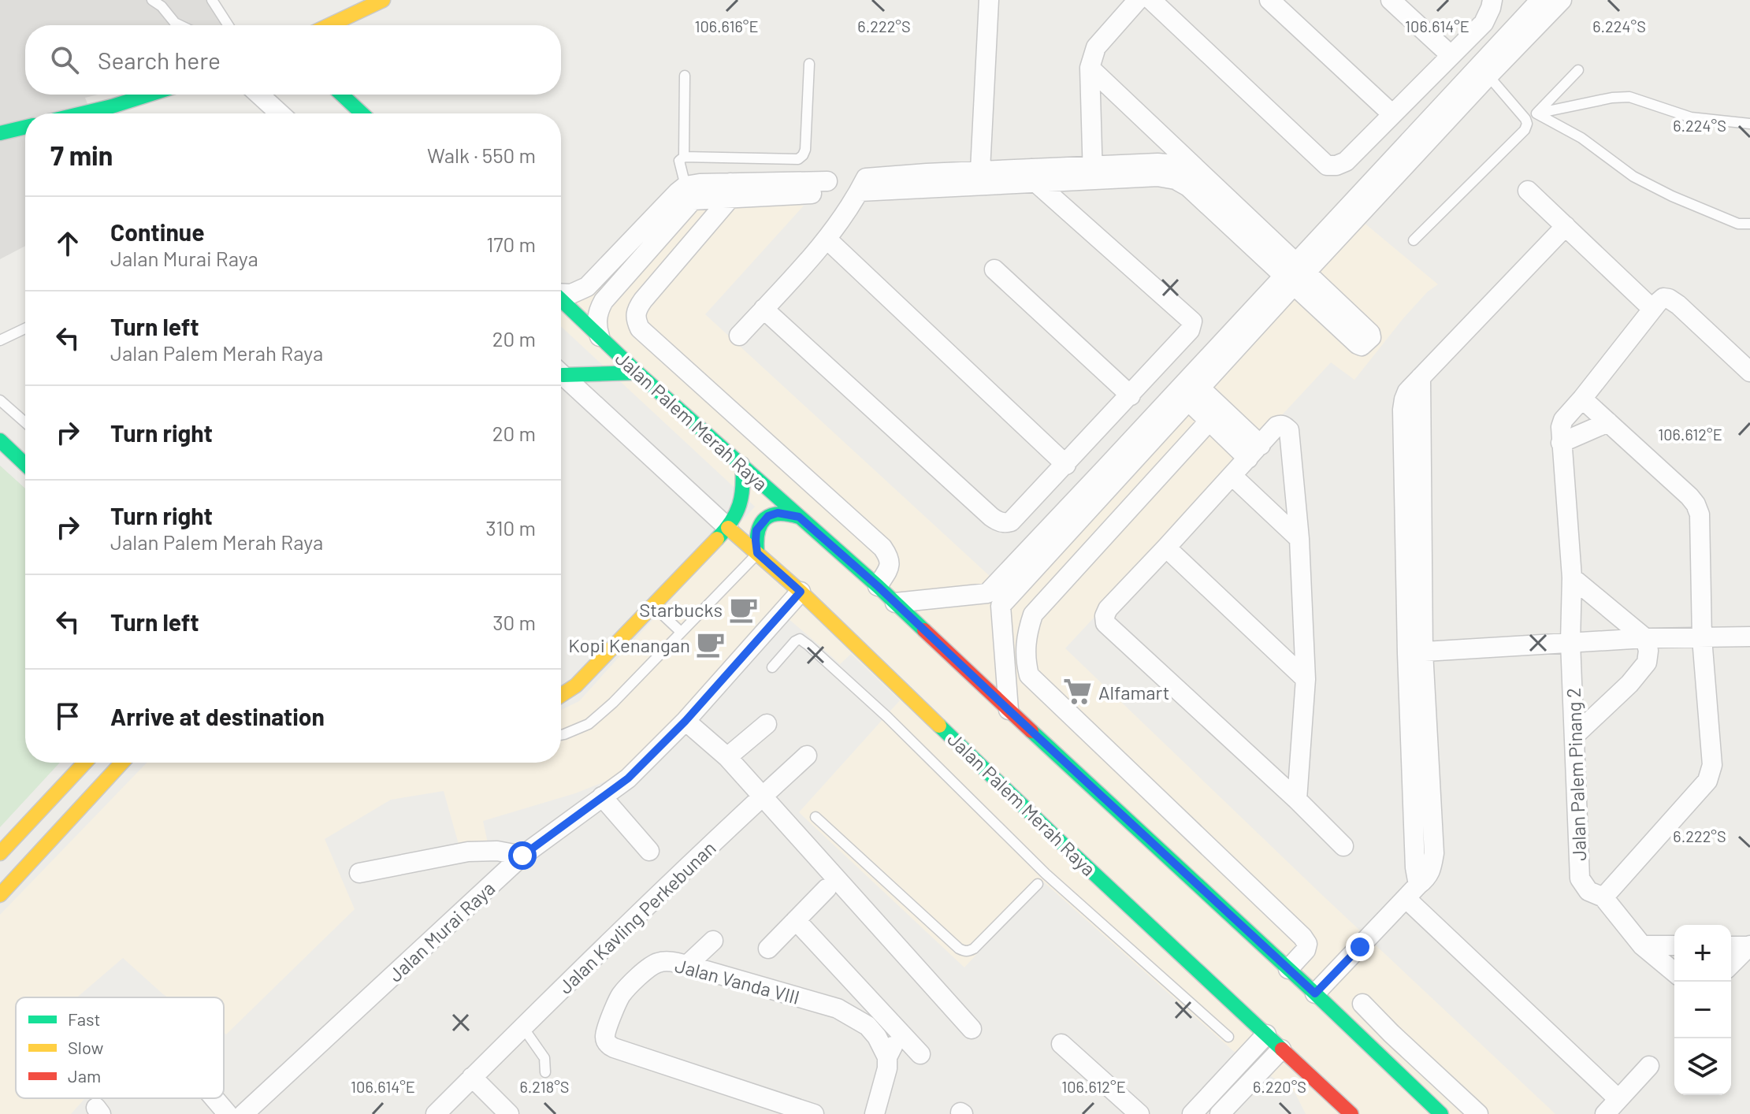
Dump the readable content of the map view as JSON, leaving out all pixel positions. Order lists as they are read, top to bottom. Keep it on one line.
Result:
{"streets":{"street":["Jalan Palem Merah Raya","Jalan Palem Pinang 2","Jalan Kavling Perkebunan","Jalan Murai Raya","Jalan Vanda VIII"]},"crossings":[["Jalan Palem Merah Raya","Jalan Murai Raya"]],"places":{"cafe":["Starbucks","Kopi Kenangan"],"supermarket":["Alfamart"]},"legend":["Fast","Slow","Jam"],"page":{"search":"Search here","heading":["7 min","Walk · 550 m"],"list":[["Continue","Jalan Murai Raya","170 m"],["Turn left","Jalan Palem Merah Raya","20 m"],["Turn right","20 m"],["Turn right","Jalan Palem Merah Raya","310 m"],["Turn left","30 m"],"Arrive at destination"],"map_buttons":["+","−"]},"coordinates":["6.222°S","6.224°S","106.616°E","106.614°E","106.612°E","6.218°S","6.220°S"]}
